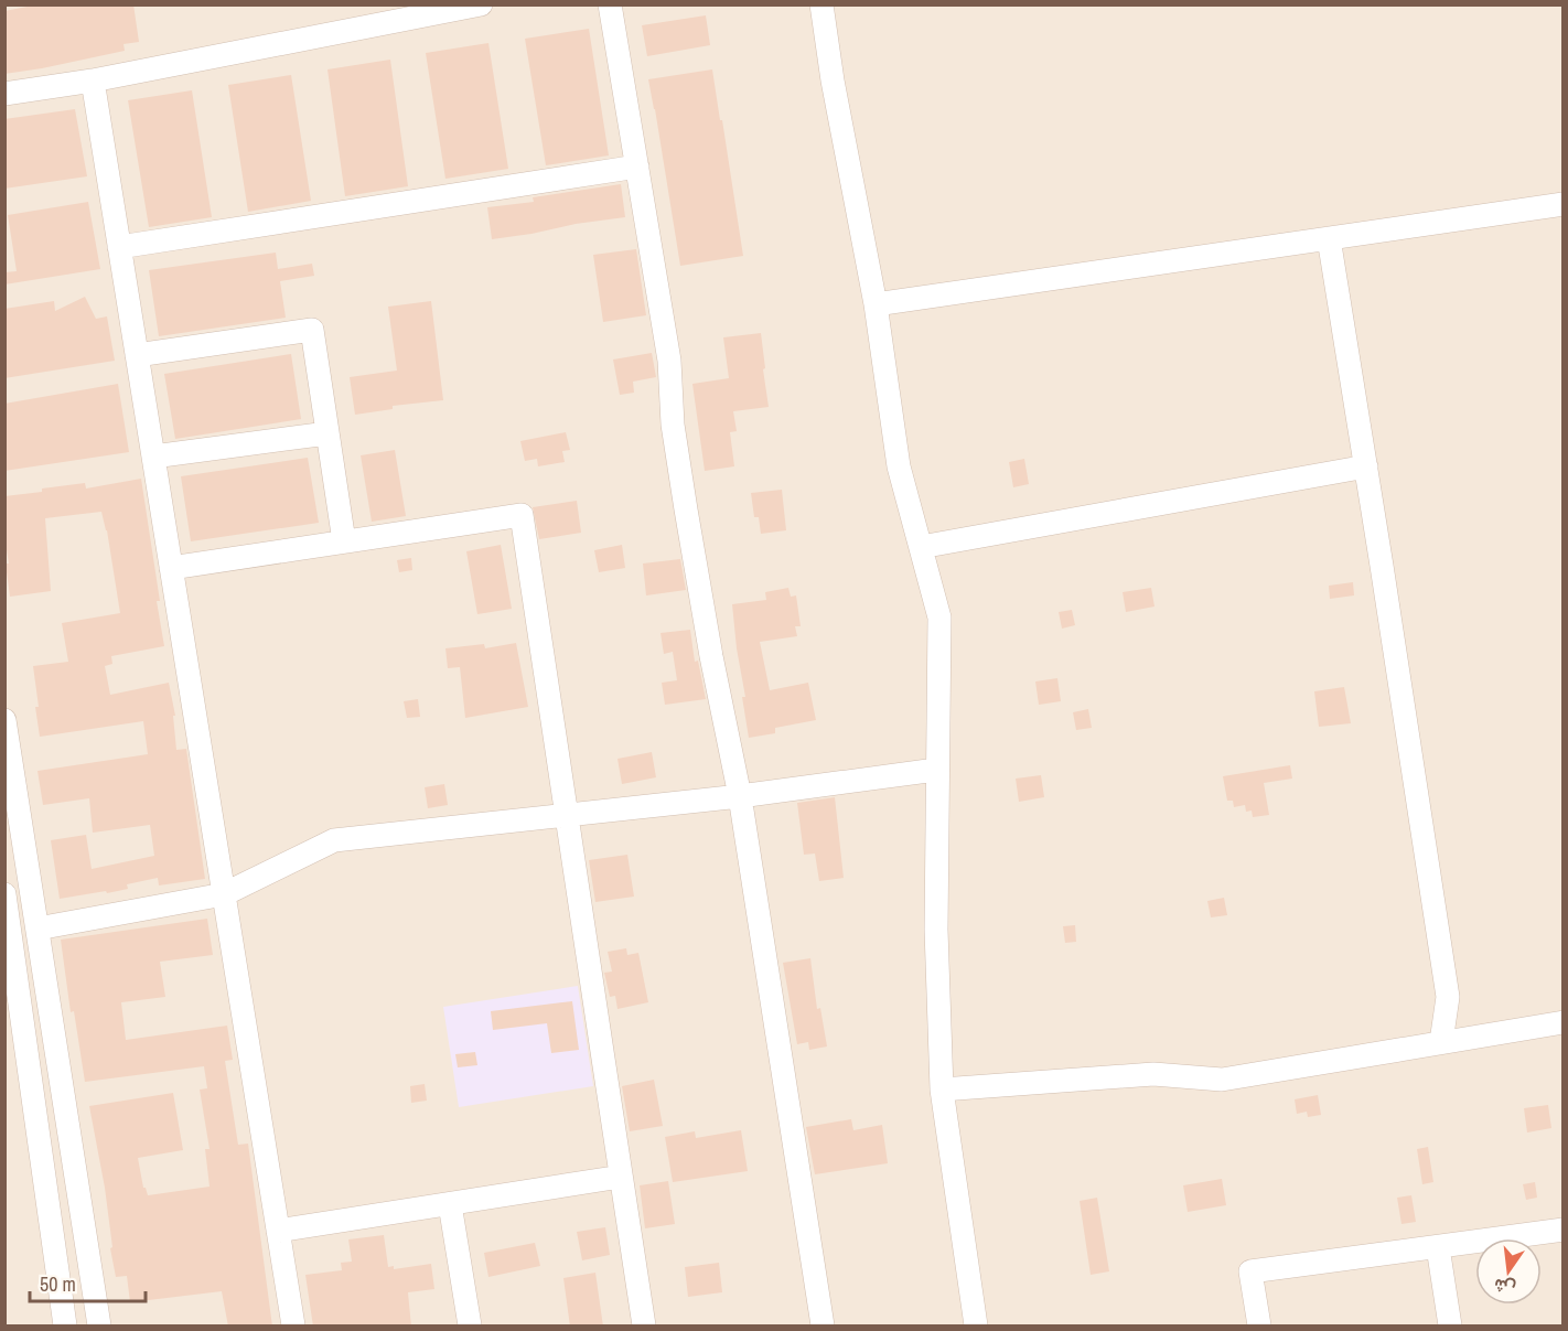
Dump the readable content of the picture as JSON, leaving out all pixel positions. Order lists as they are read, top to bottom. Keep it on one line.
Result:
{"scale_bar":"50 m","north":"bottom"}
